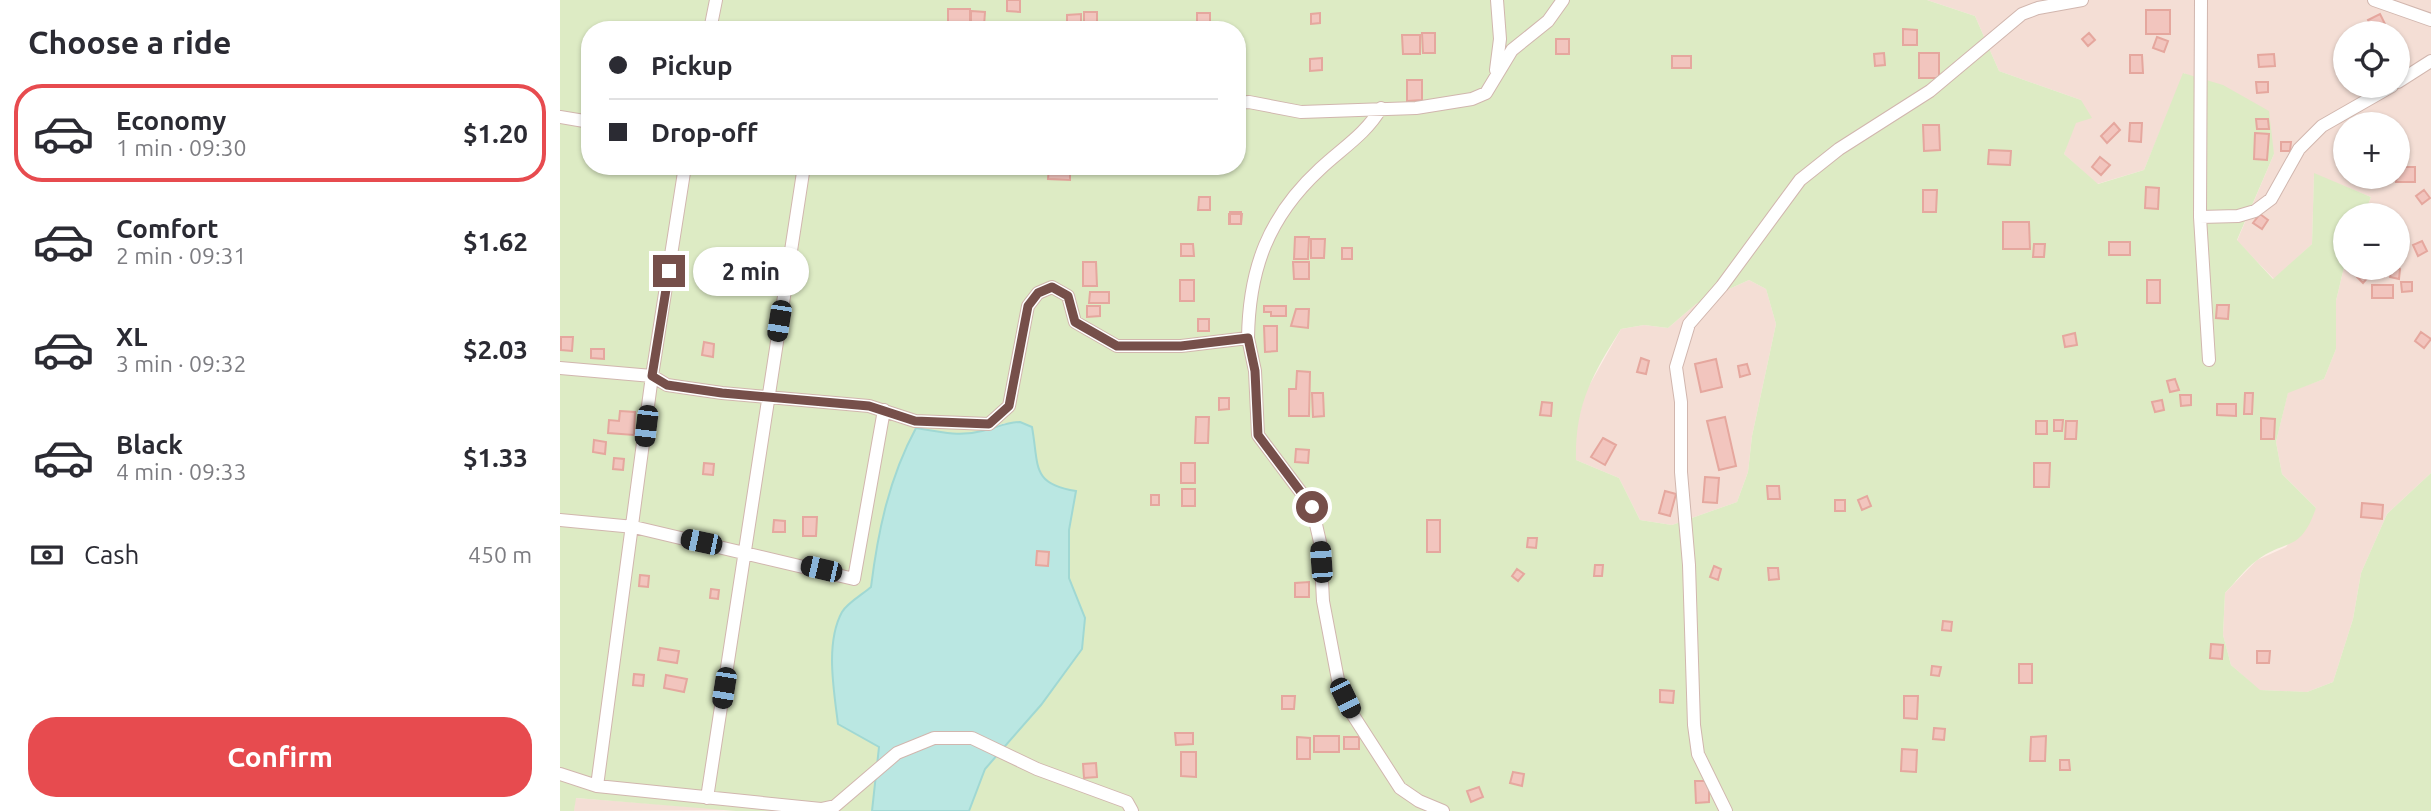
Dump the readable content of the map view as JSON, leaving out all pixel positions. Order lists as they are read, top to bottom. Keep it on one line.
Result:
{"page":{"heading":"Choose a ride","map_buttons":["+","−"],"banner":["Pickup","Drop-off"],"list":[{"name":"Economy","note":"1 min · 09:30","value":"$1.20"},{"name":"Comfort","note":"2 min · 09:31","value":"$1.62"},{"name":"XL","note":"3 min · 09:32","value":"$2.03"},{"name":"Black","note":"4 min · 09:33","value":"$1.33"}],"bubble":"2 min","pay":["Cash","450 m"],"buttons":"Confirm"}}
